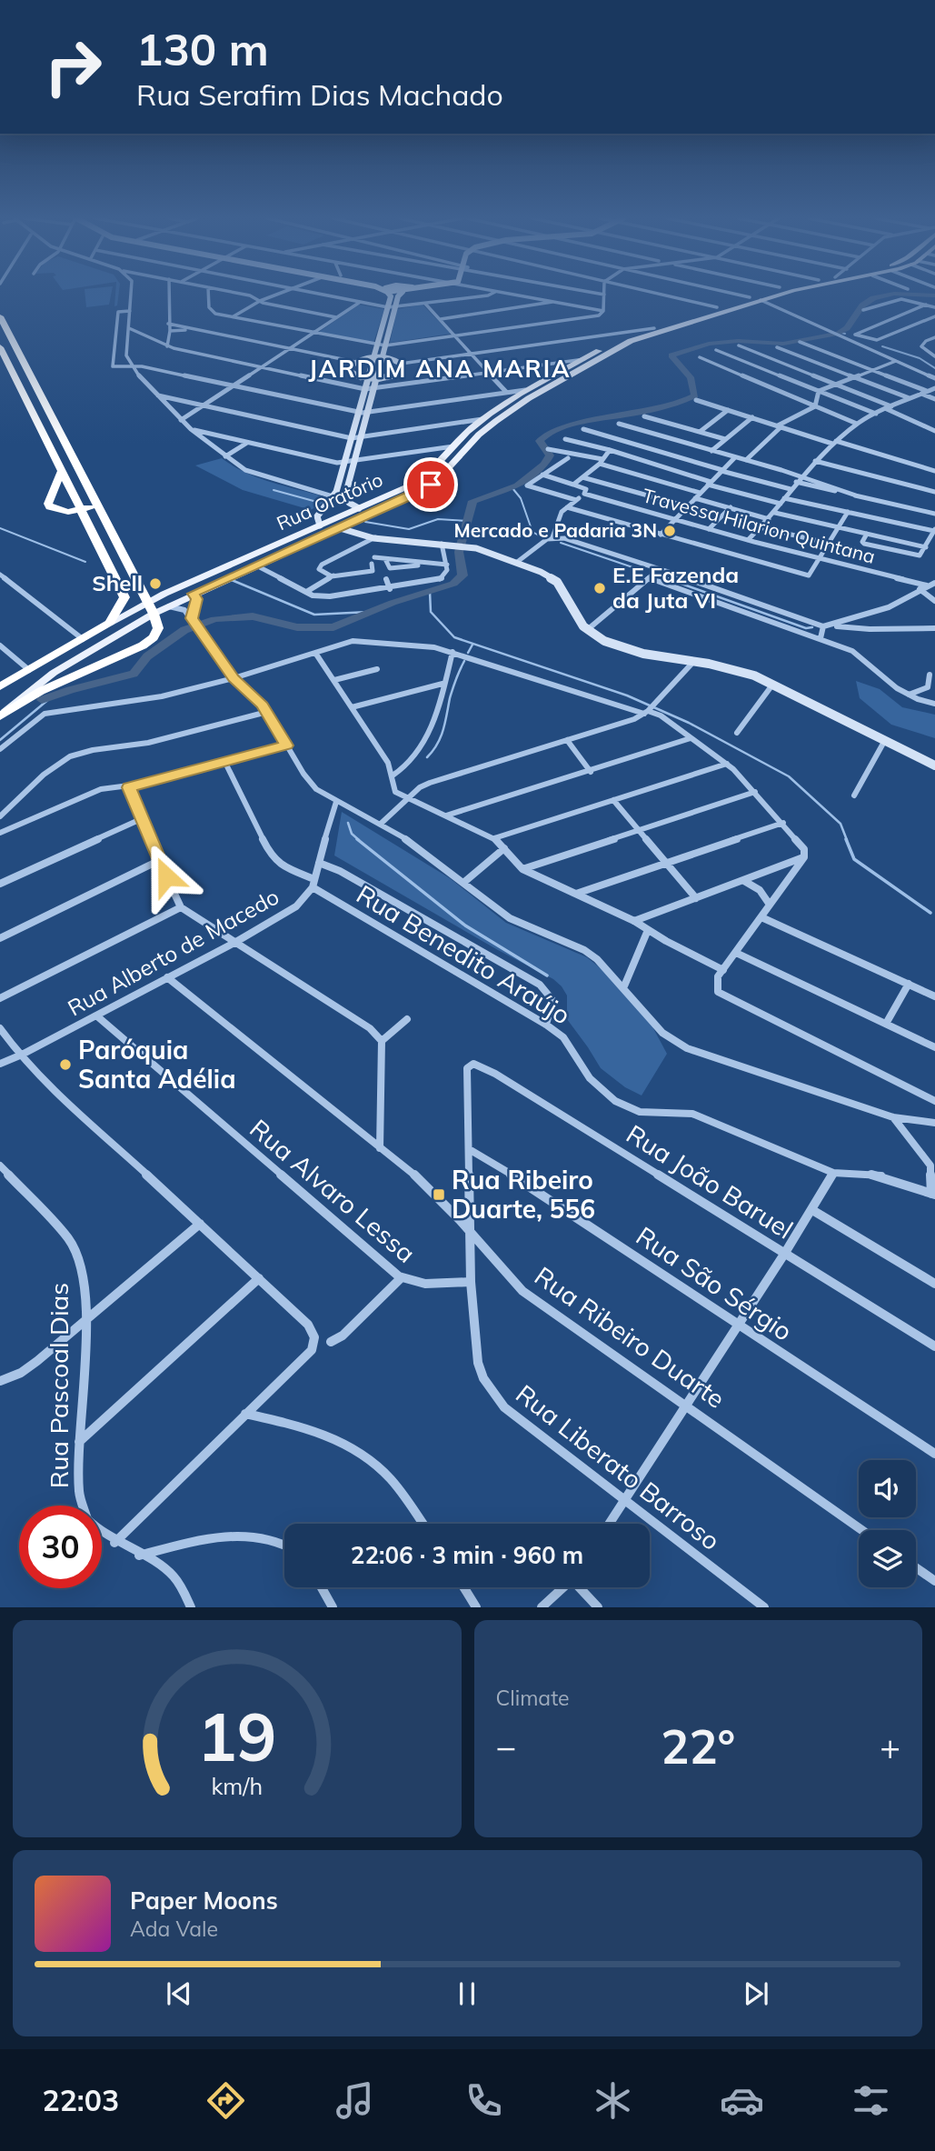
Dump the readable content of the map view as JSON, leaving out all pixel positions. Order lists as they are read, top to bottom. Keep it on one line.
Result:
{"streets":{"main road":["Rua Oratório"],"street":["Travessa Hilarion Quintana","Rua Alberto de Macedo","Rua Benedito Araújo","Rua João Baruel","Rua Alvaro Lessa","Rua São Sérgio","Rua Ribeiro Duarte","Rua Pascoal Dias","Rua Liberato Barroso"]},"crossings":[["Rua Alberto de Macedo","Rua Benedito Araújo"],["Rua Alberto de Macedo","Rua Alvaro Lessa"],["Rua Alberto de Macedo","Rua Ribeiro Duarte"],["Rua João Baruel","Rua Liberato Barroso"],["Rua Alvaro Lessa","Rua Liberato Barroso"],["Rua São Sérgio","Rua Liberato Barroso"],["Rua Ribeiro Duarte","Rua Liberato Barroso"]],"districts":["JARDIM ANA MARIA"],"places":{"other":["Mercado e Padaria 3N","Shell","E.E Fazenda da Juta VI","Paróquia Santa Adélia"],"transit":["Rua Ribeiro Duarte, 556"]},"page":{"turn":["130 m","Rua Serafim Dias Machado"],"limit":"30","trip":"22:06 · 3 min · 960 m","tile":"Climate","heat":["−","22°","+"],"song":["Paper Moons","Ada Vale"],"tabs":"22:03","gauge":["19","km/h"]}}
